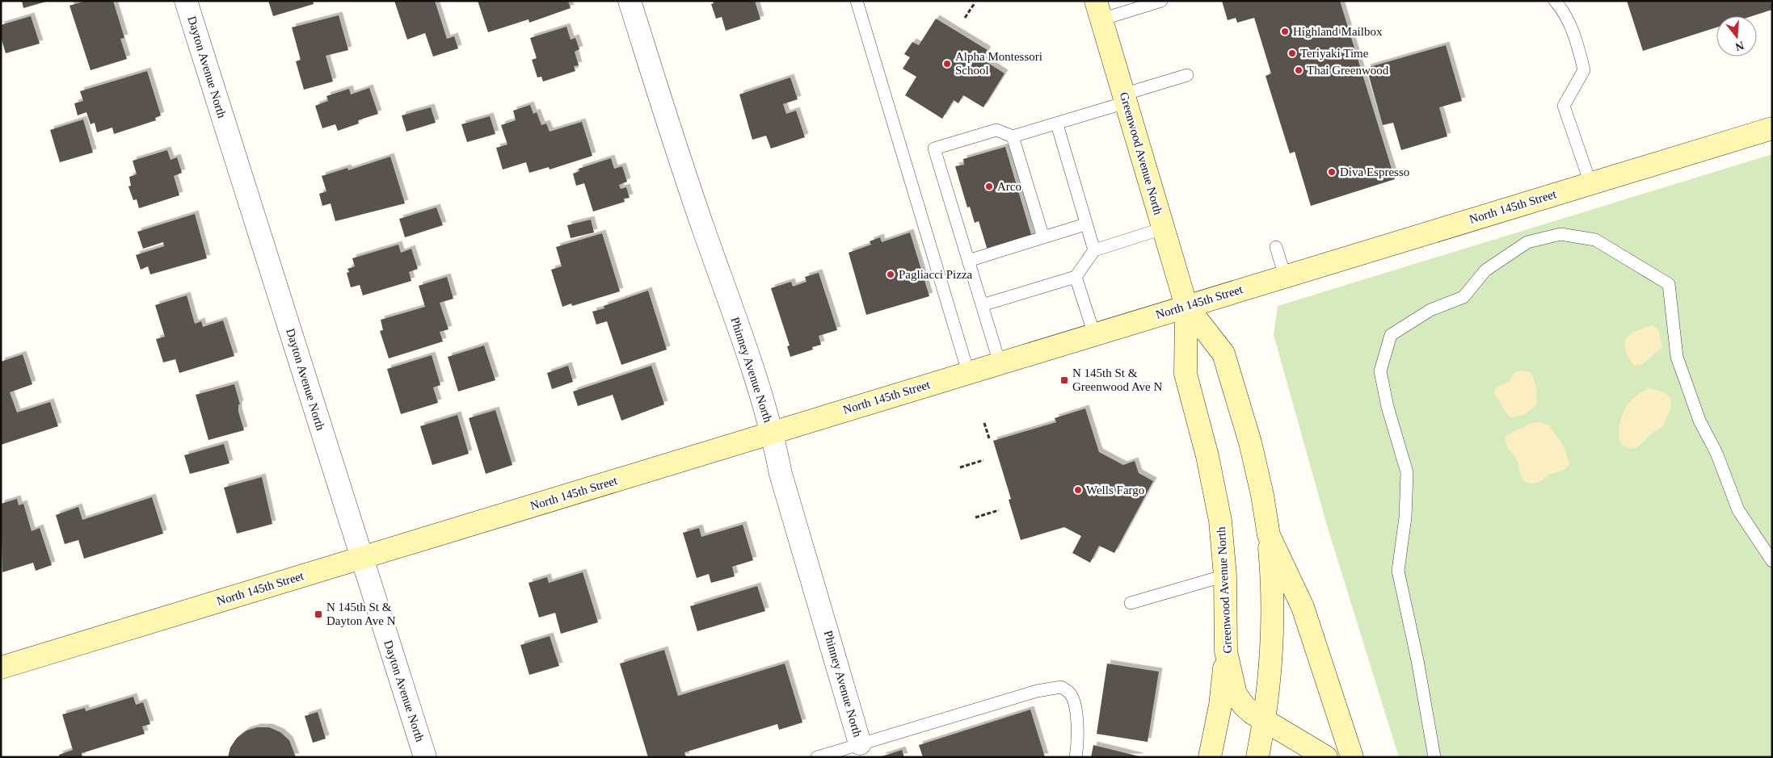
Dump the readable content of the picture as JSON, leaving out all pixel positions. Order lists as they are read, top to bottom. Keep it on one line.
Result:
{"streets":{"main road":["Greenwood Avenue North","North 145th Street"],"street":["Dayton Avenue North","Phinney Avenue North"]},"crossings":[["Dayton Avenue North","North 145th Street"],["Greenwood Avenue North","North 145th Street"],["North 145th Street","Phinney Avenue North"]],"places":{"other":["Highland Mailbox","Teriyaki Time","Alpha Montessori School","Thai Greenwood","Diva Espresso","Arco","Pagliacci Pizza","Wells Fargo"],"transit":["N 145th St & Greenwood Ave N","N 145th St & Dayton Ave N"]},"north":"bottom"}
